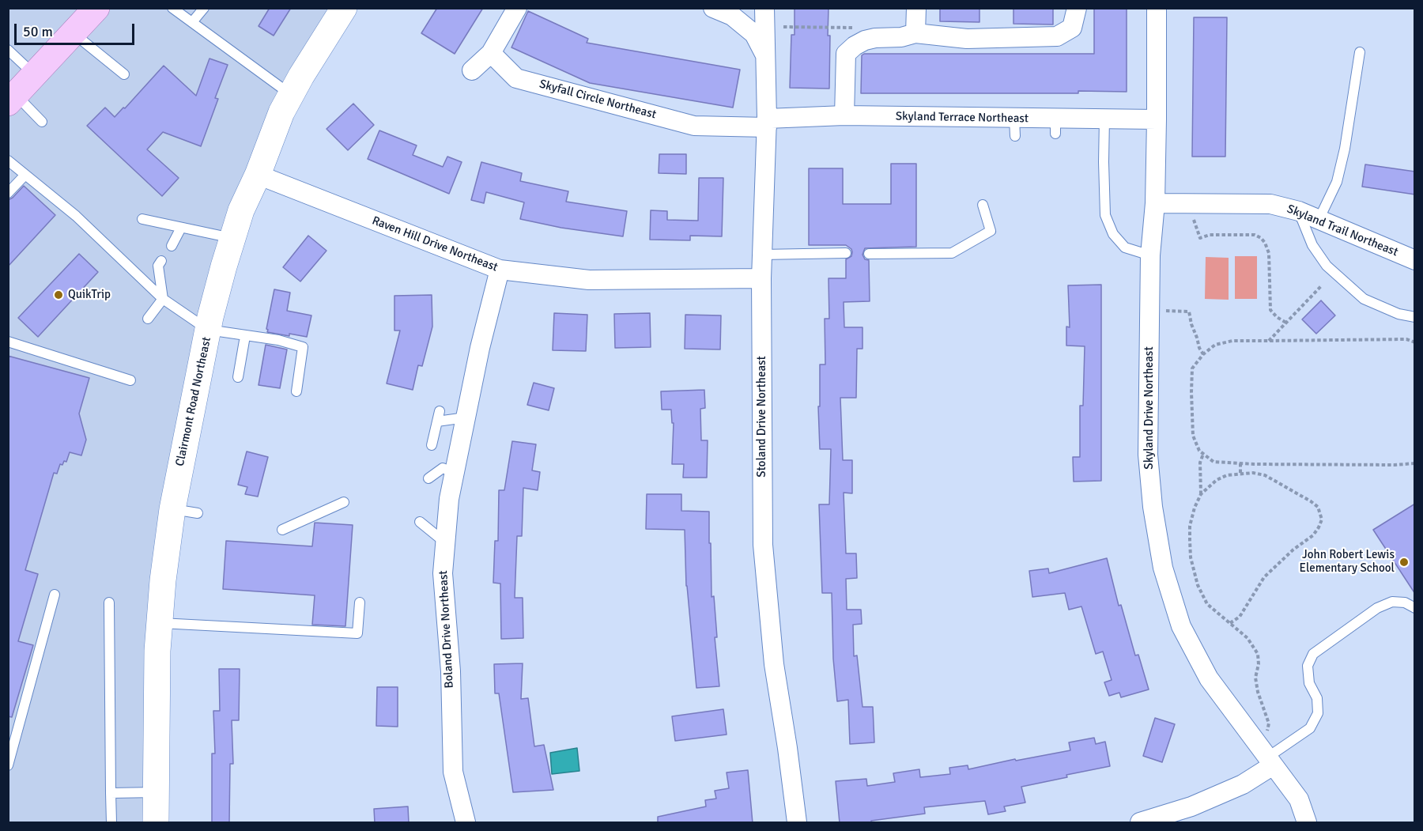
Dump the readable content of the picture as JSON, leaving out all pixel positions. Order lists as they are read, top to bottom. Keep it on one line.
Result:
{"streets":{"main road":["Clairmont Road Northeast"],"street":["Skyfall Circle Northeast","Skyland Terrace Northeast","Skyland Trail Northeast","Raven Hill Drive Northeast","Skyland Drive Northeast","Stoland Drive Northeast","Boland Drive Northeast"]},"crossings":[["Skyfall Circle Northeast","Skyland Terrace Northeast"],["Skyfall Circle Northeast","Stoland Drive Northeast"],["Skyland Terrace Northeast","Skyland Drive Northeast"],["Skyland Terrace Northeast","Stoland Drive Northeast"],["Skyland Trail Northeast","Skyland Drive Northeast"],["Raven Hill Drive Northeast","Clairmont Road Northeast"],["Raven Hill Drive Northeast","Stoland Drive Northeast"],["Raven Hill Drive Northeast","Boland Drive Northeast"]],"places":["QuikTrip","John Robert Lewis Elementary School"],"scale_bar":"50 m"}
